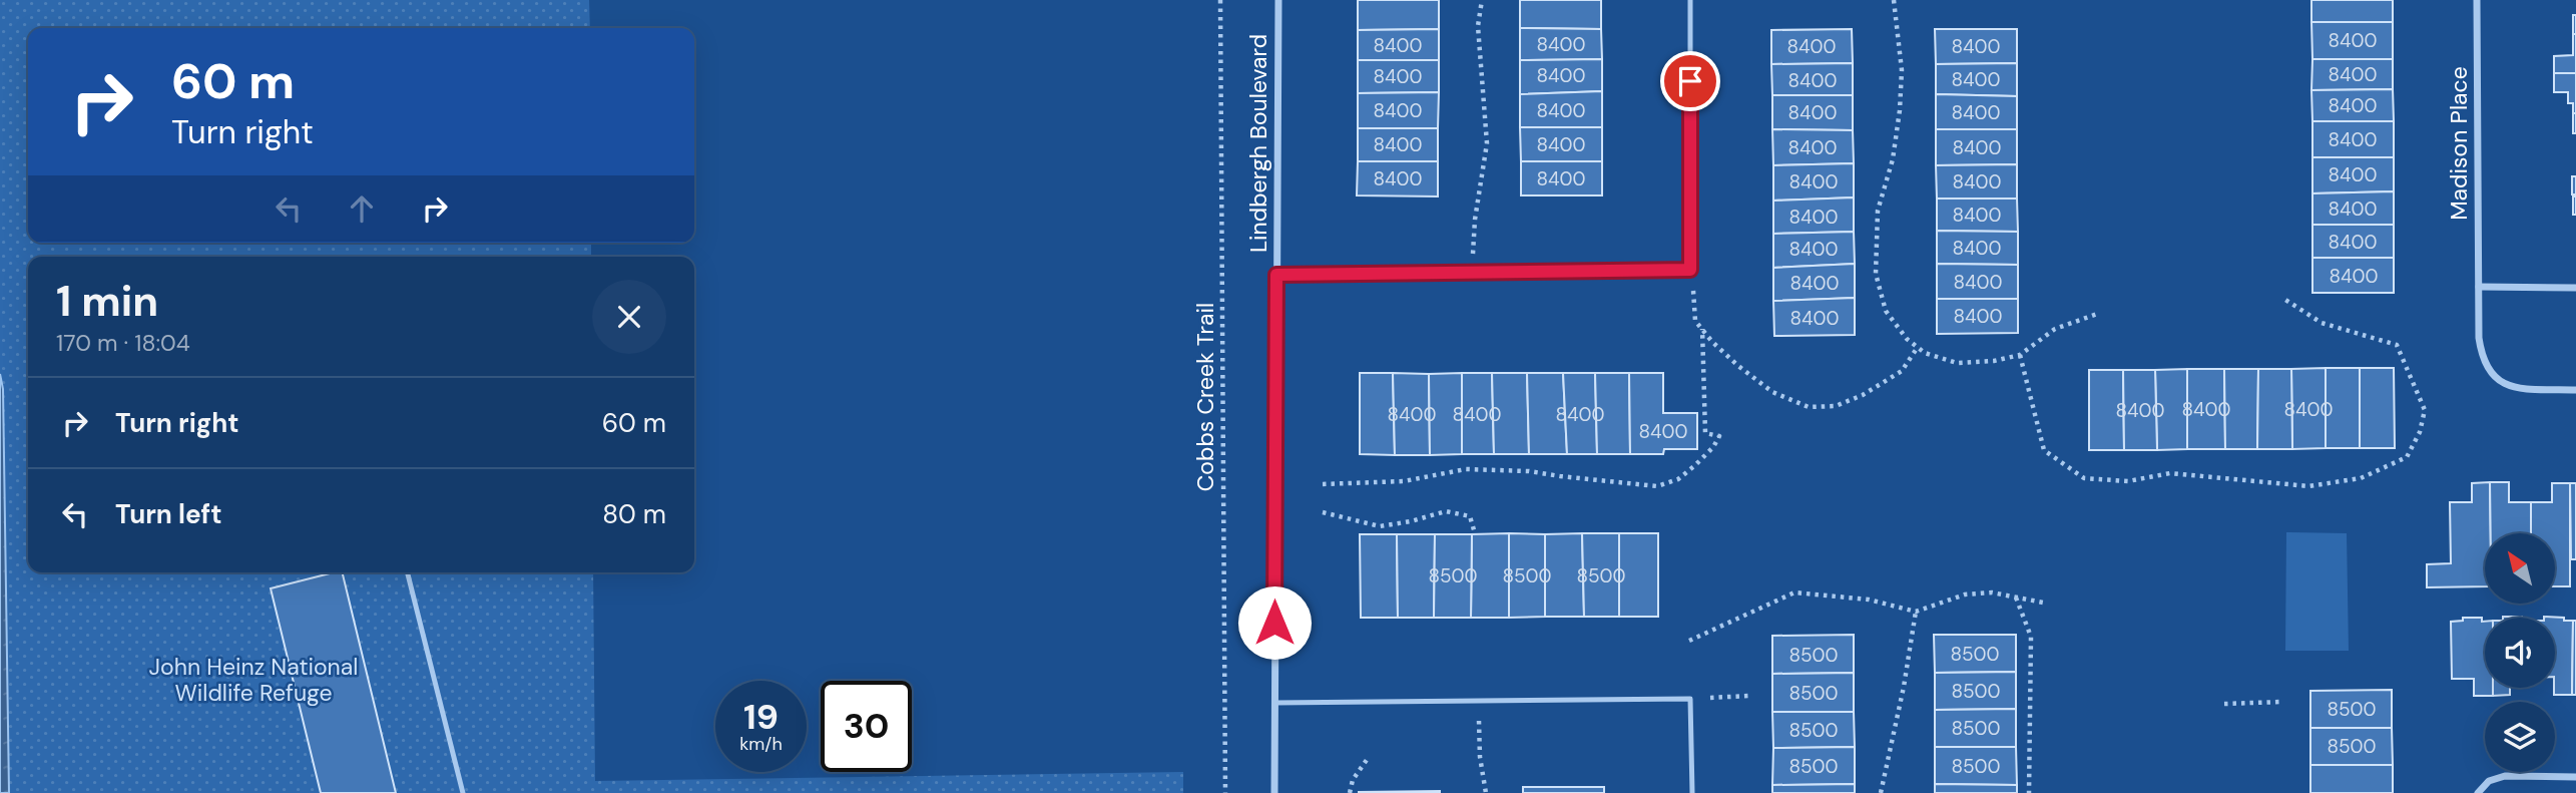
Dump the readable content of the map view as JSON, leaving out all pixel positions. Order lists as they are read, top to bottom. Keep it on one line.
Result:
{"streets":{"street":["Lindbergh Boulevard","Madison Place"],"path":["Cobbs Creek Trail"]},"parks":["John Heinz National Wildlife Refuge"],"house_numbers":["8400","8400","8400","8400","8400","8400","8400","8400","8400","8400","8400","8400","8400","8400","8400","8400","8400","8400","8400","8400","8400","8400","8400","8400","8400","8400","8400","8400","8400","8400","8400","8400","8400","8400","8400","8400","8400","8400","8400","8400","8400","8400","8400","8500","8500","8500","8500","8500","8500","8500","8500","8500","8500","8500","8500","8500"],"north":"top left","page":{"turn":["60 m","Turn right"],"heading":["1 min","170 m · 18:04"],"list":[{"name":"Turn right","value":"60 m"},{"name":"Turn left","value":"80 m"}],"speed":"19 km/h","limit":"30"}}
